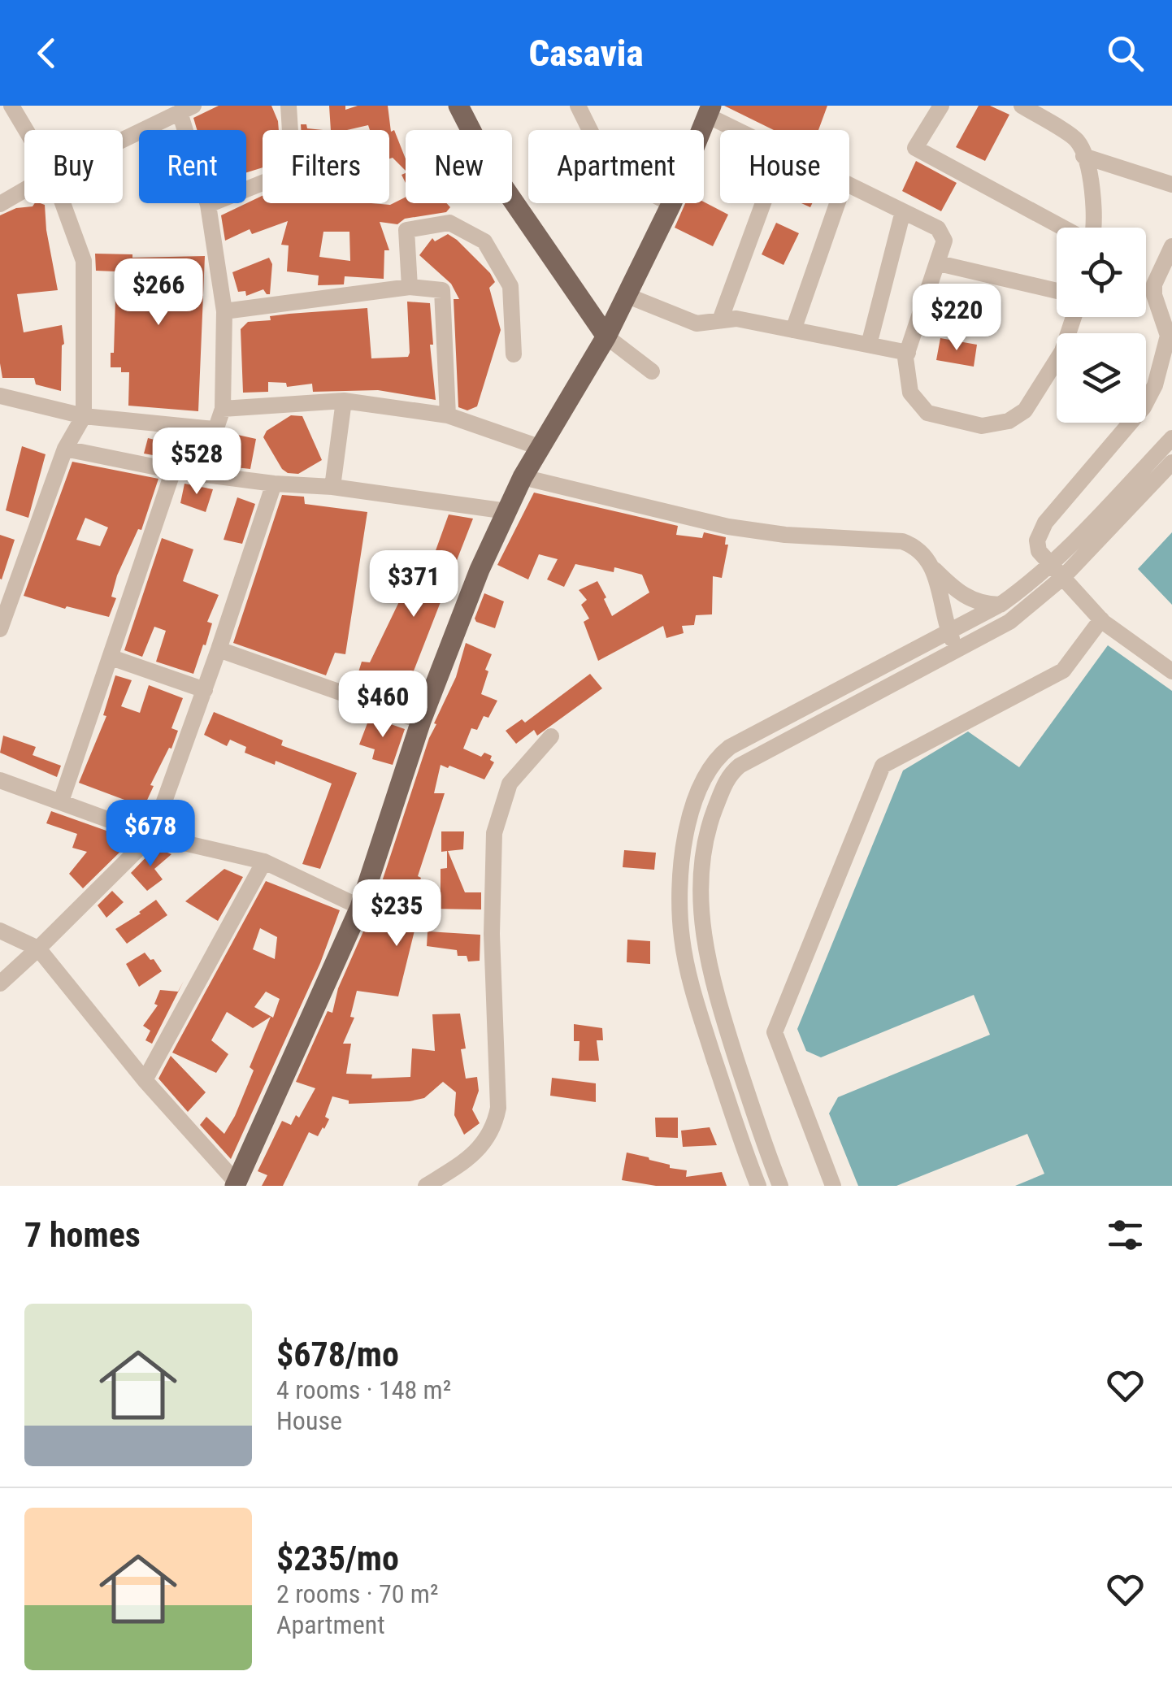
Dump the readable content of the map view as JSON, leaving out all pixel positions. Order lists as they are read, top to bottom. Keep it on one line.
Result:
{"page":{"header":"Casavia","chip":["Buy","Rent","Filters","New","Apartment","House"],"price":["$266","$220","$528","$371","$460","$678","$235"],"heading":"7 homes","list":[{"name":"$678/mo","note":"4 rooms · 148 m² · House"},{"name":"$235/mo","note":"2 rooms · 70 m² · Apartment"}]}}
